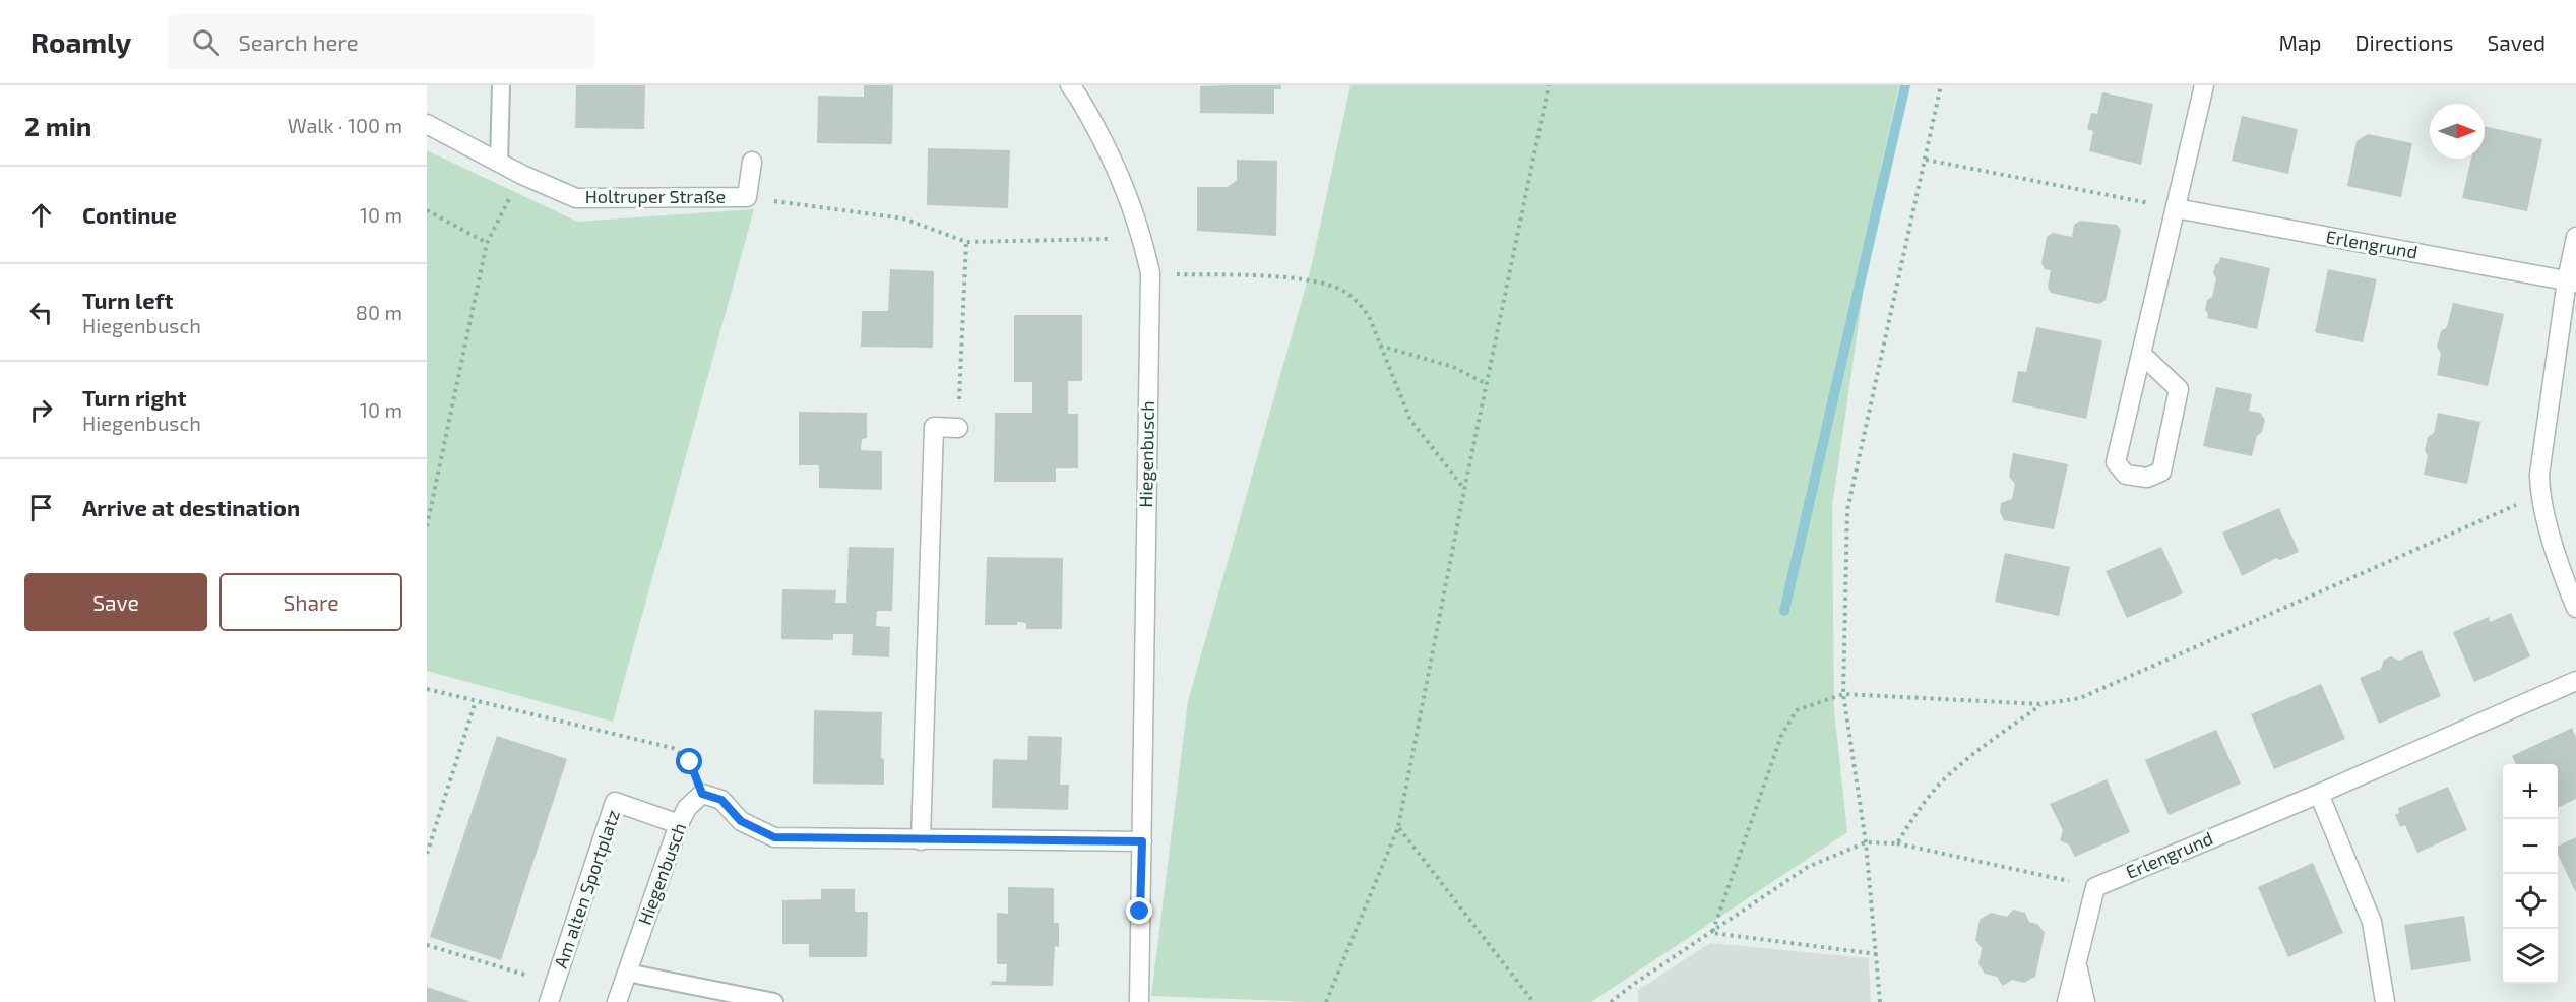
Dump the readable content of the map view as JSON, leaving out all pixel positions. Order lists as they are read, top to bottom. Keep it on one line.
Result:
{"streets":{"street":["Holtruper Straße","Erlengrund","Hiegenbusch","Am alten Sportplatz"]},"crossings":[["Hiegenbusch","Am alten Sportplatz"]],"north":"right","page":{"header":"Roamly","search":"Search here","nav":["Map","Directions","Saved"],"heading":["2 min","Walk · 100 m"],"list":[["Continue","10 m"],["Turn left","Hiegenbusch","80 m"],["Turn right","Hiegenbusch","10 m"],"Arrive at destination"],"buttons":["Save","Share"],"map_buttons":["+","−"]}}
